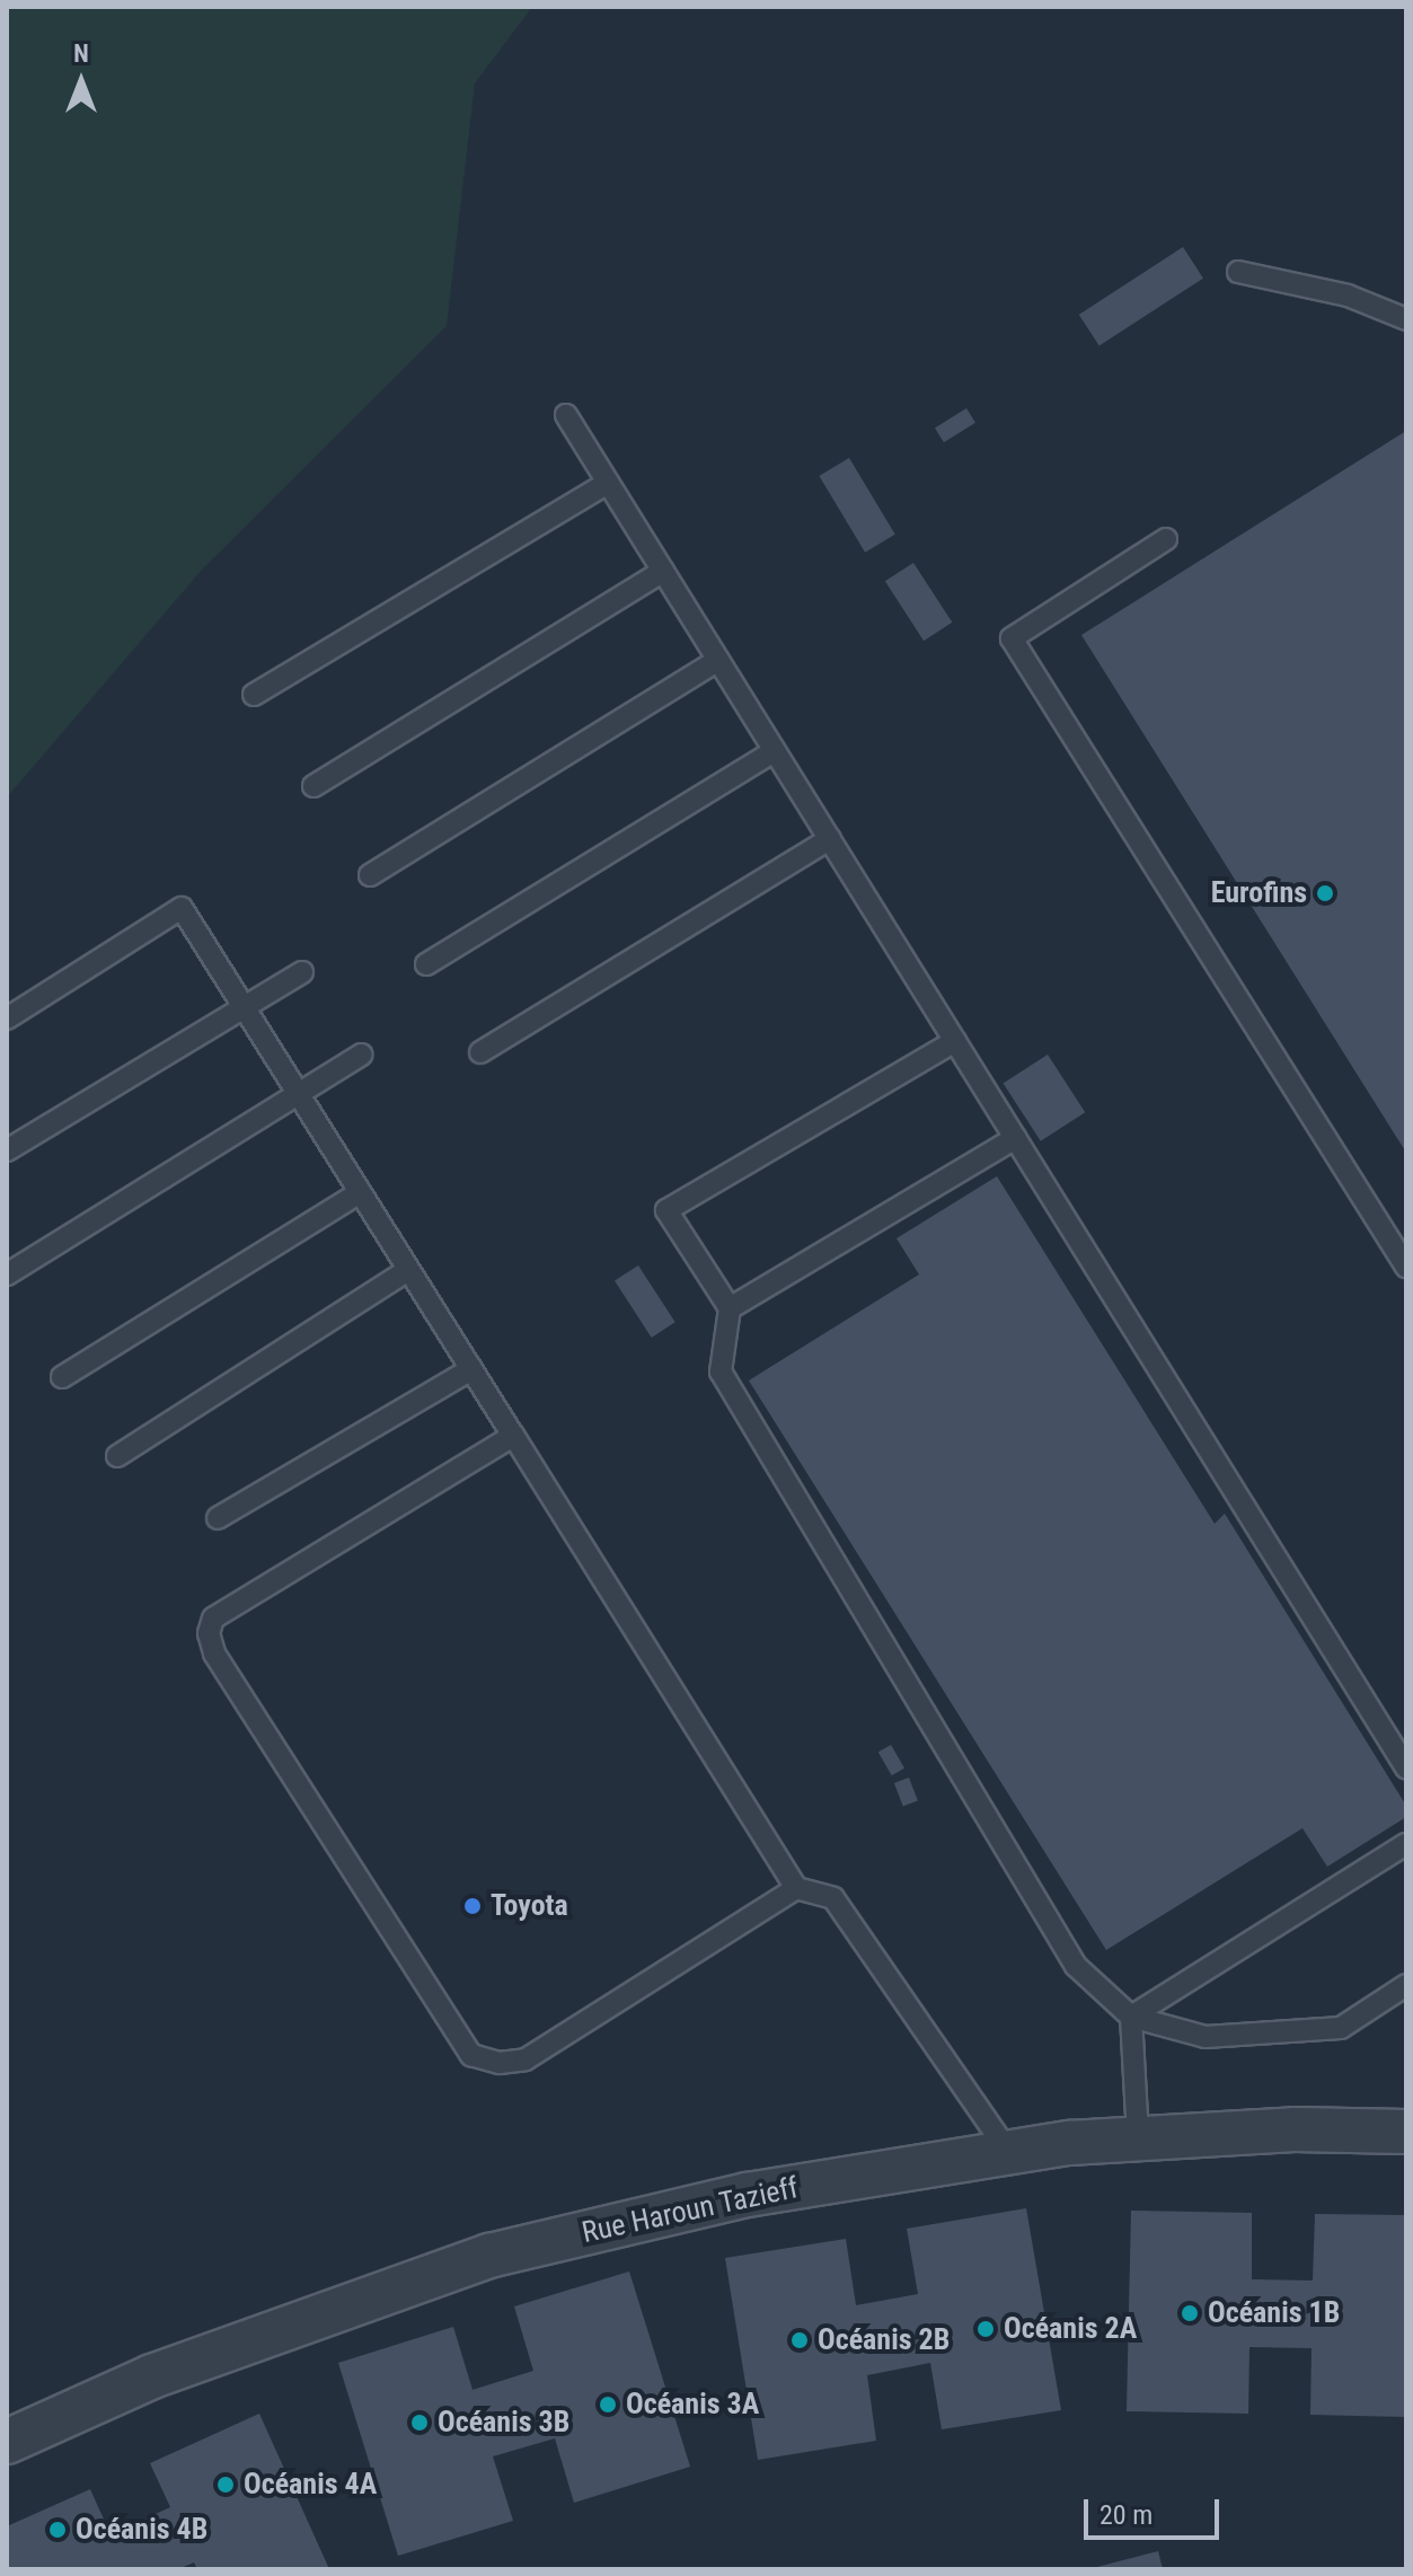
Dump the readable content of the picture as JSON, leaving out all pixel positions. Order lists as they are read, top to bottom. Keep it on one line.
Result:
{"streets":{"street":["Rue Haroun Tazieff"]},"places":["Eurofins","Toyota","Océanis 1B","Océanis 2A","Océanis 2B","Océanis 3A","Océanis 3B","Océanis 4A","Océanis 4B"],"scale_bar":"20 m","north":"top"}
